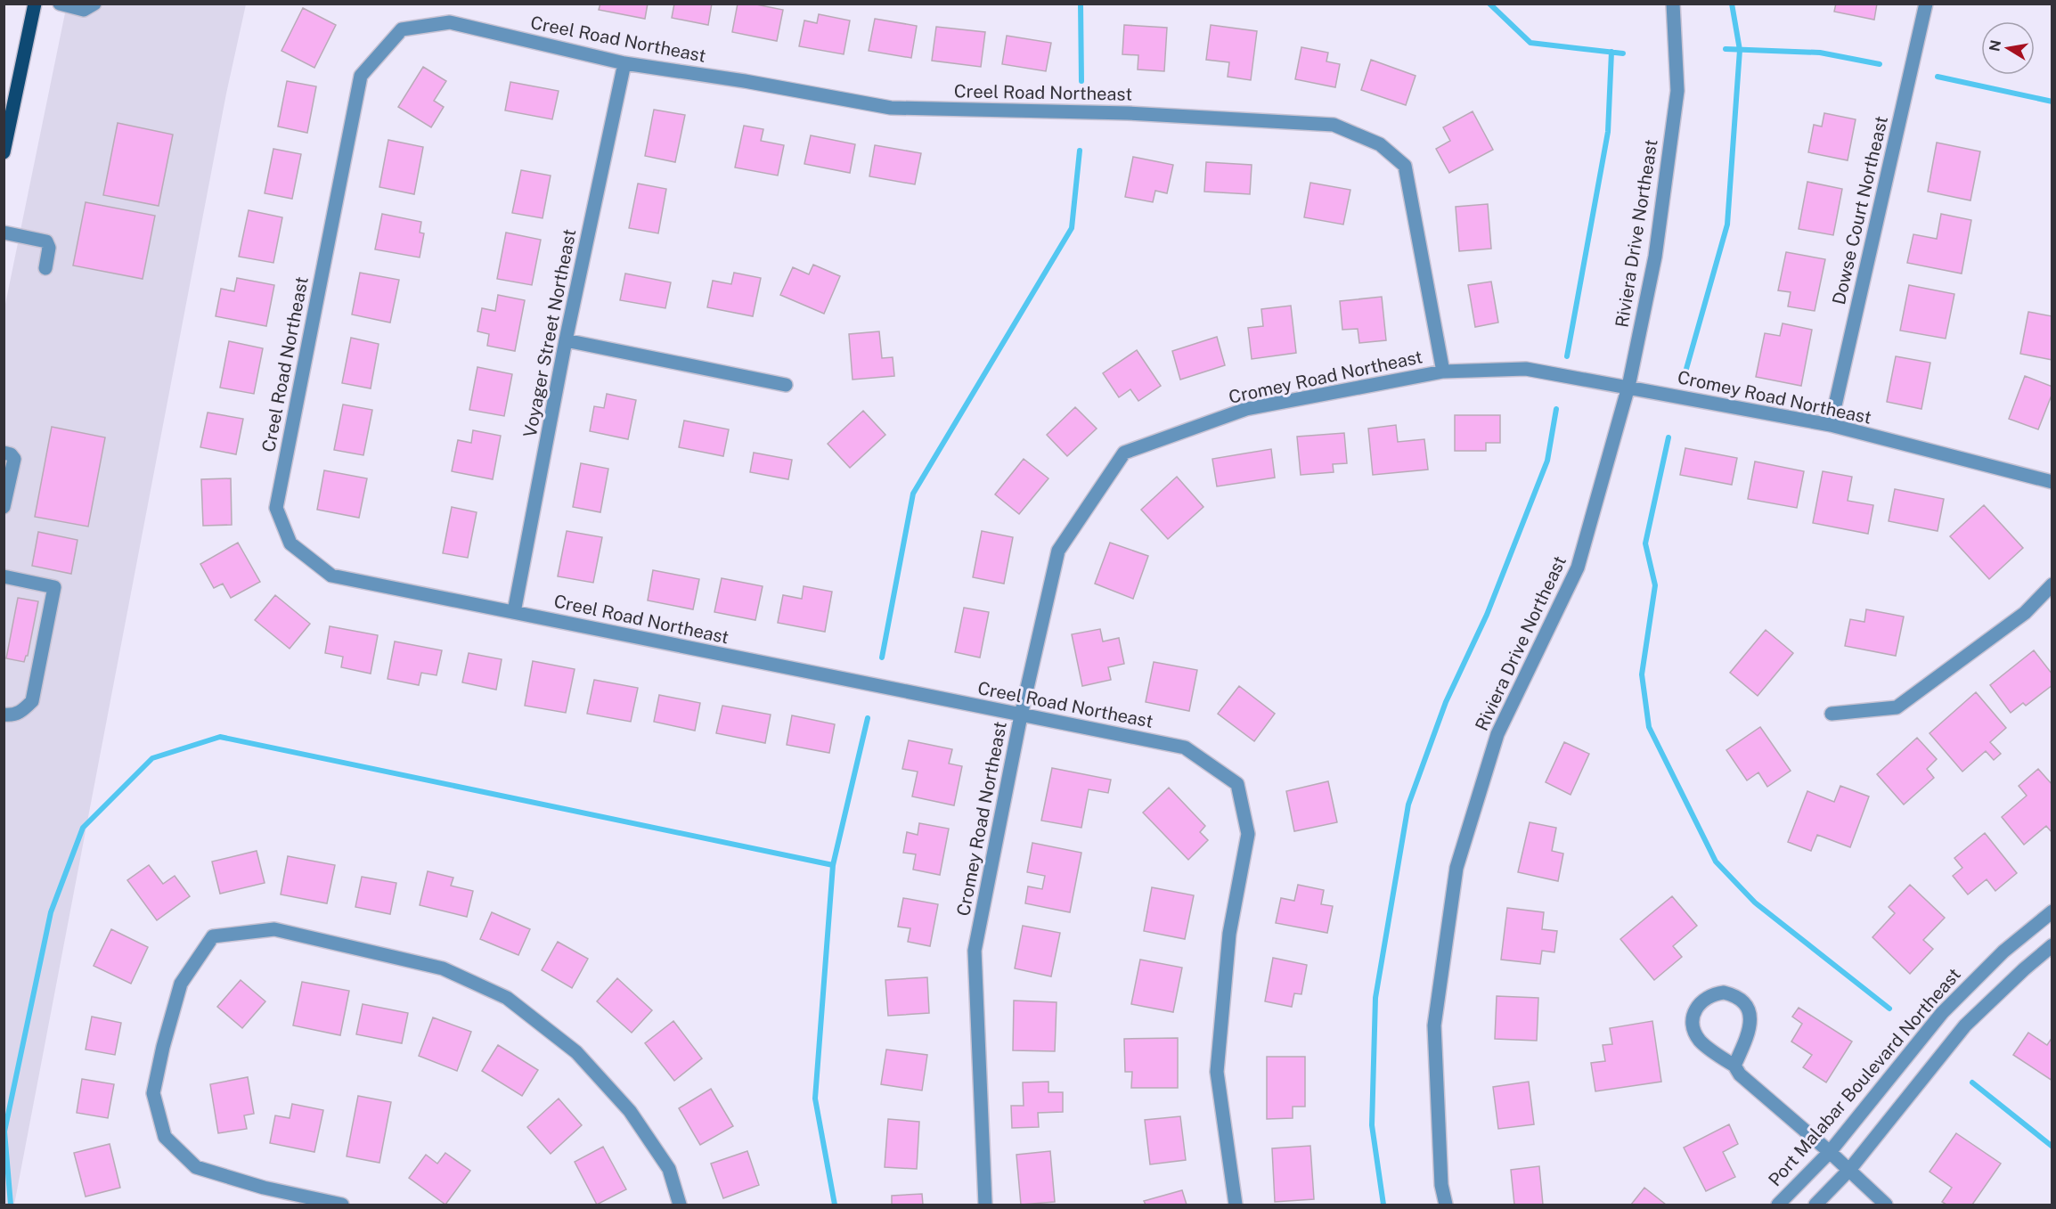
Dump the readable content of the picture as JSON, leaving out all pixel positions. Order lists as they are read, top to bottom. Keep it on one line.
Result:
{"streets":{"street":["Creel Road Northeast","Dowse Court Northeast","Riviera Drive Northeast","Voyager Street Northeast","Cromey Road Northeast","Port Malabar Boulevard Northeast"]},"crossings":[["Creel Road Northeast","Voyager Street Northeast"],["Creel Road Northeast","Cromey Road Northeast"],["Dowse Court Northeast","Cromey Road Northeast"],["Riviera Drive Northeast","Cromey Road Northeast"]],"north":"left"}
